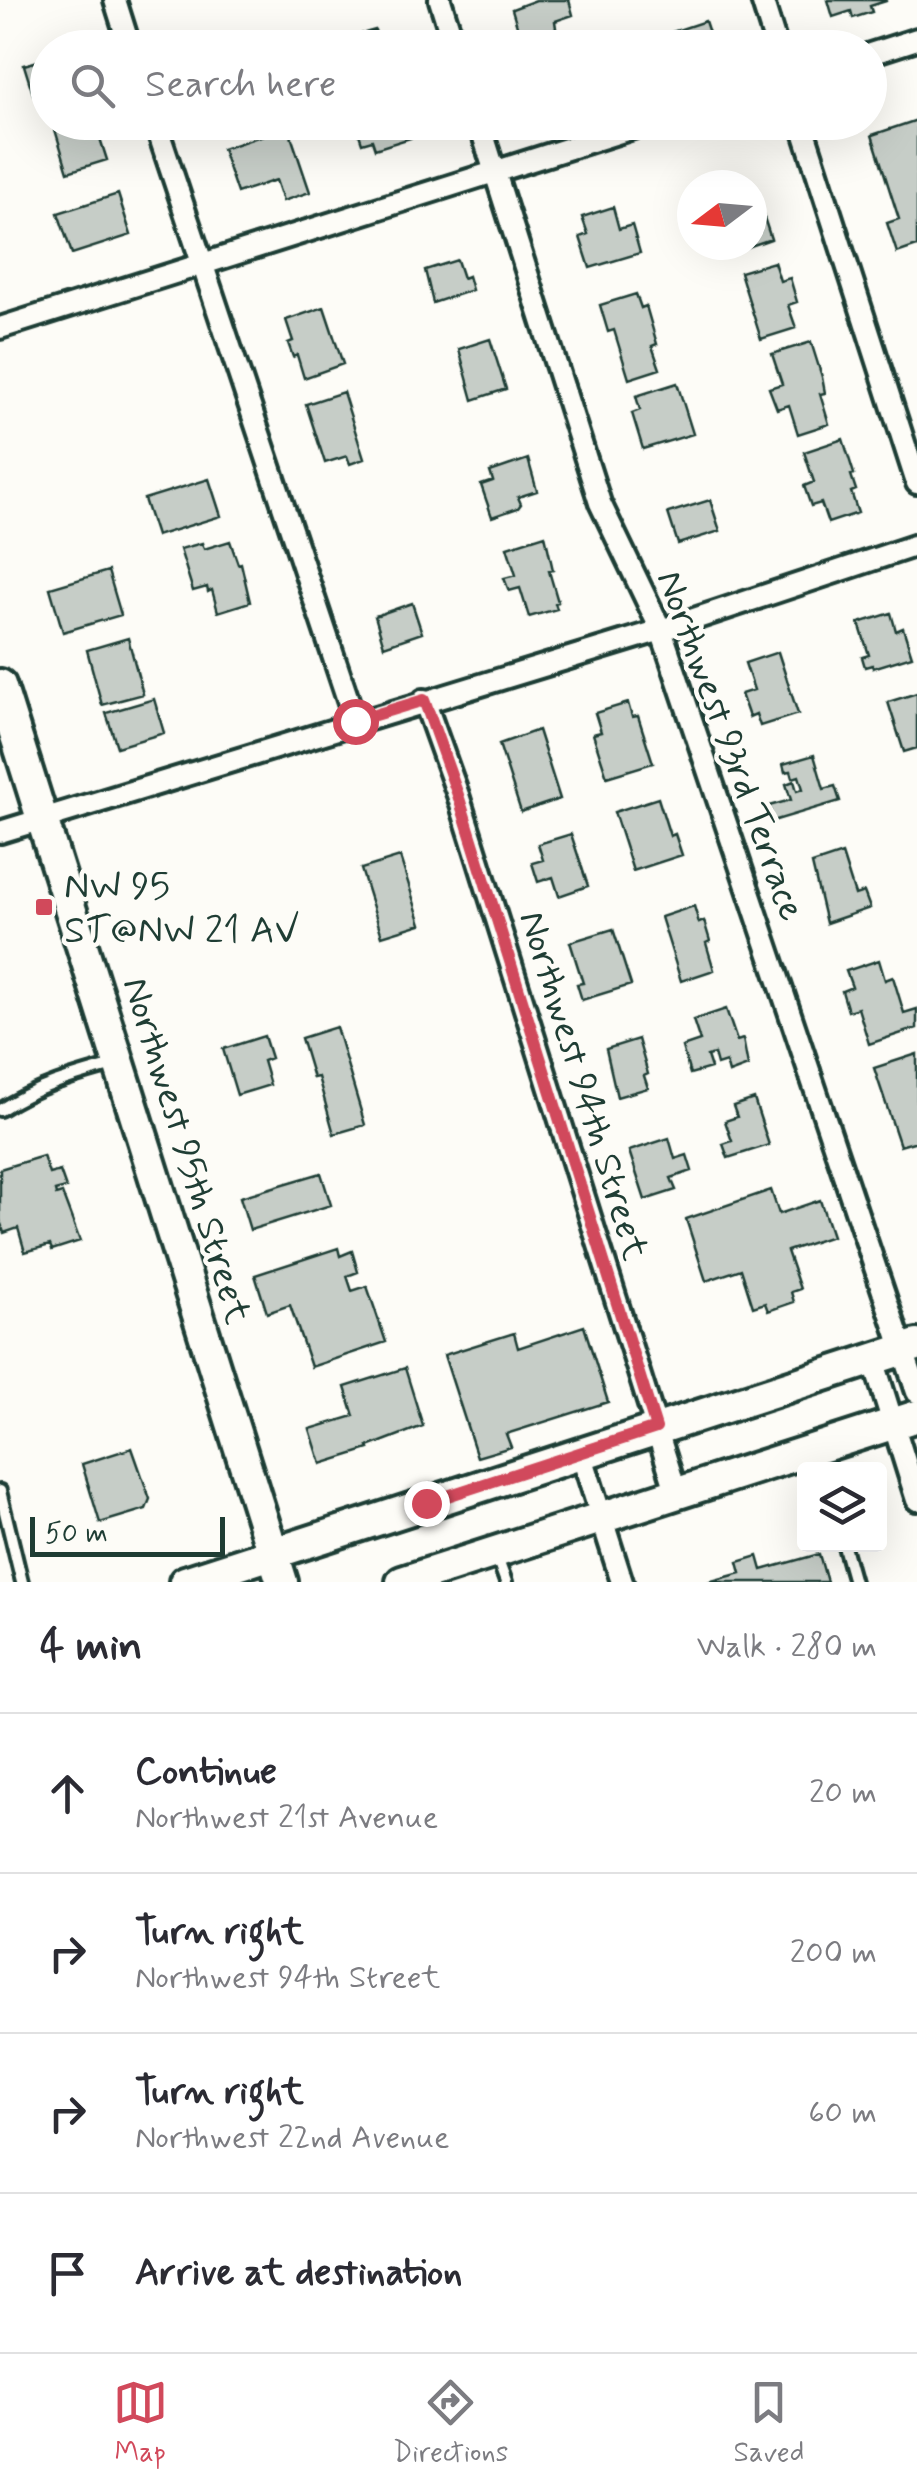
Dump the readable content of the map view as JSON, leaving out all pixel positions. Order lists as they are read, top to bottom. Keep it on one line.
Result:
{"streets":{"main road":["Northwest 95th Street"],"street":["Northwest 93rd Terrace","Northwest 94th Street"]},"places":{"transit":["NW 95 ST@NW 21 AV"]},"scale_bar":"50 m","north":"left","page":{"search":"Search here","scale":"50 m","heading":["4 min","Walk · 280 m"],"list":[["Continue","Northwest 21st Avenue","20 m"],["Turn right","Northwest 94th Street","200 m"],["Turn right","Northwest 22nd Avenue","60 m"],"Arrive at destination"],"nav":["Map","Directions","Saved"]}}
